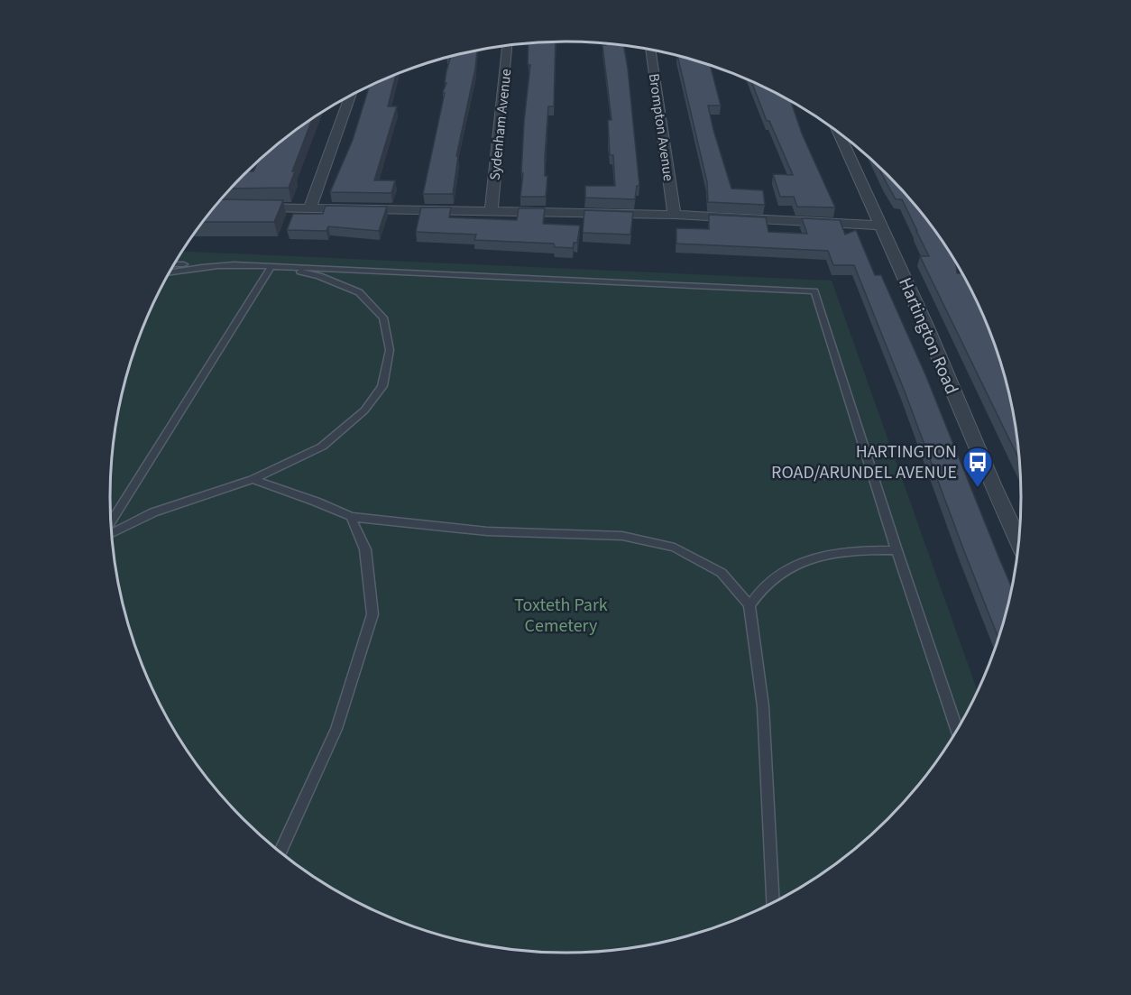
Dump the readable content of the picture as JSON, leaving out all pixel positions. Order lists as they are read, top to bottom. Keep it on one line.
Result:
{"streets":{"street":["Sydenham Avenue","Brompton Avenue","Hartington Road"]},"parks":["Toxteth Park Cemetery"],"places":{"bus stop":["HARTINGTON ROAD/ARUNDEL AVENUE"]}}
